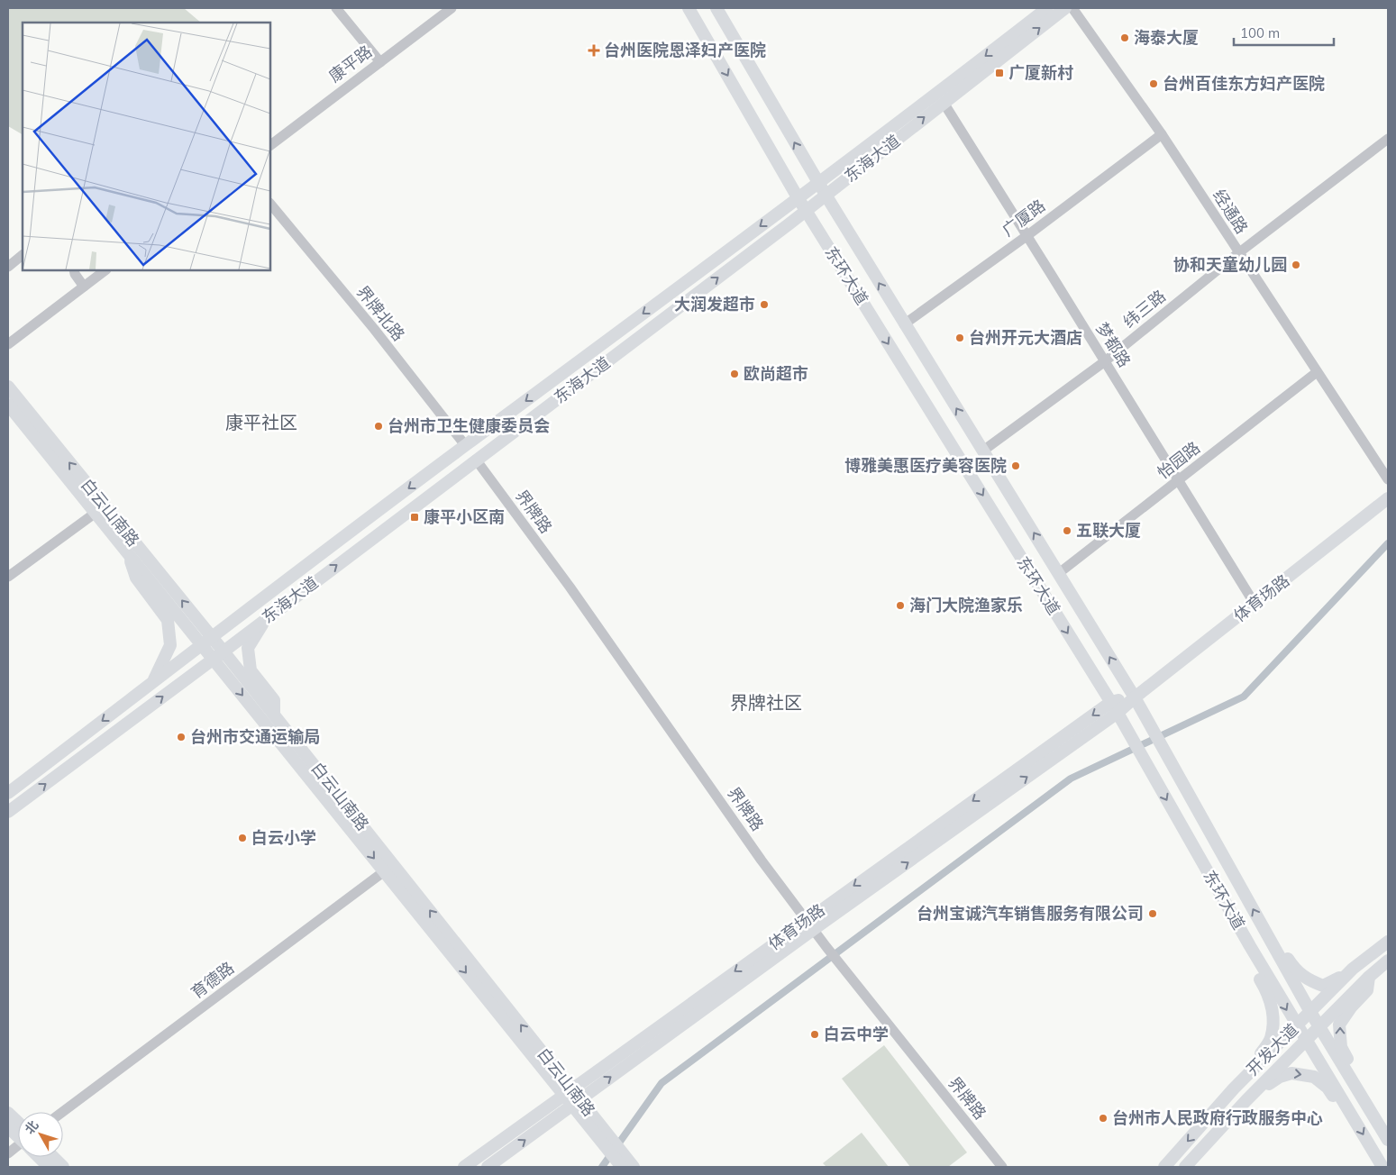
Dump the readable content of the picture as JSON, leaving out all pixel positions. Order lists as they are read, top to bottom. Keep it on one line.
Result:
{"streets":{"main road":["东海大道","东环大道","白云山南路","体育场路","开发大道"],"street":["康平路","经通路","广厦路","纬三路","界牌北路","梦都路","怡园路","界牌路","育德路"]},"crossings":[["东海大道","东环大道"],["东海大道","界牌北路"],["东海大道","梦都路"],["东海大道","界牌路"],["东海大道","白云山南路"],["经通路","广厦路"],["经通路","纬三路"],["经通路","怡园路"],["广厦路","东环大道"],["广厦路","梦都路"],["东环大道","纬三路"],["东环大道","怡园路"],["东环大道","体育场路"],["东环大道","开发大道"],["纬三路","梦都路"],["梦都路","怡园路"],["梦都路","体育场路"],["界牌路","体育场路"],["白云山南路","体育场路"],["白云山南路","育德路"]],"districts":["康平社区","界牌社区"],"places":{"other":["海泰大厦","台州百佳东方妇产医院","协和天童幼儿园","大润发超市","台州开元大酒店","欧尚超市","台州市卫生健康委员会","博雅美惠医疗美容医院","五联大厦","海门大院渔家乐","台州市交通运输局","白云小学","台州宝诚汽车销售服务有限公司","白云中学","台州市人民政府行政服务中心"],"health":["台州医院恩泽妇产医院"],"transit":["广厦新村","康平小区南"]},"scale_bar":"100 m","north":"top left"}
